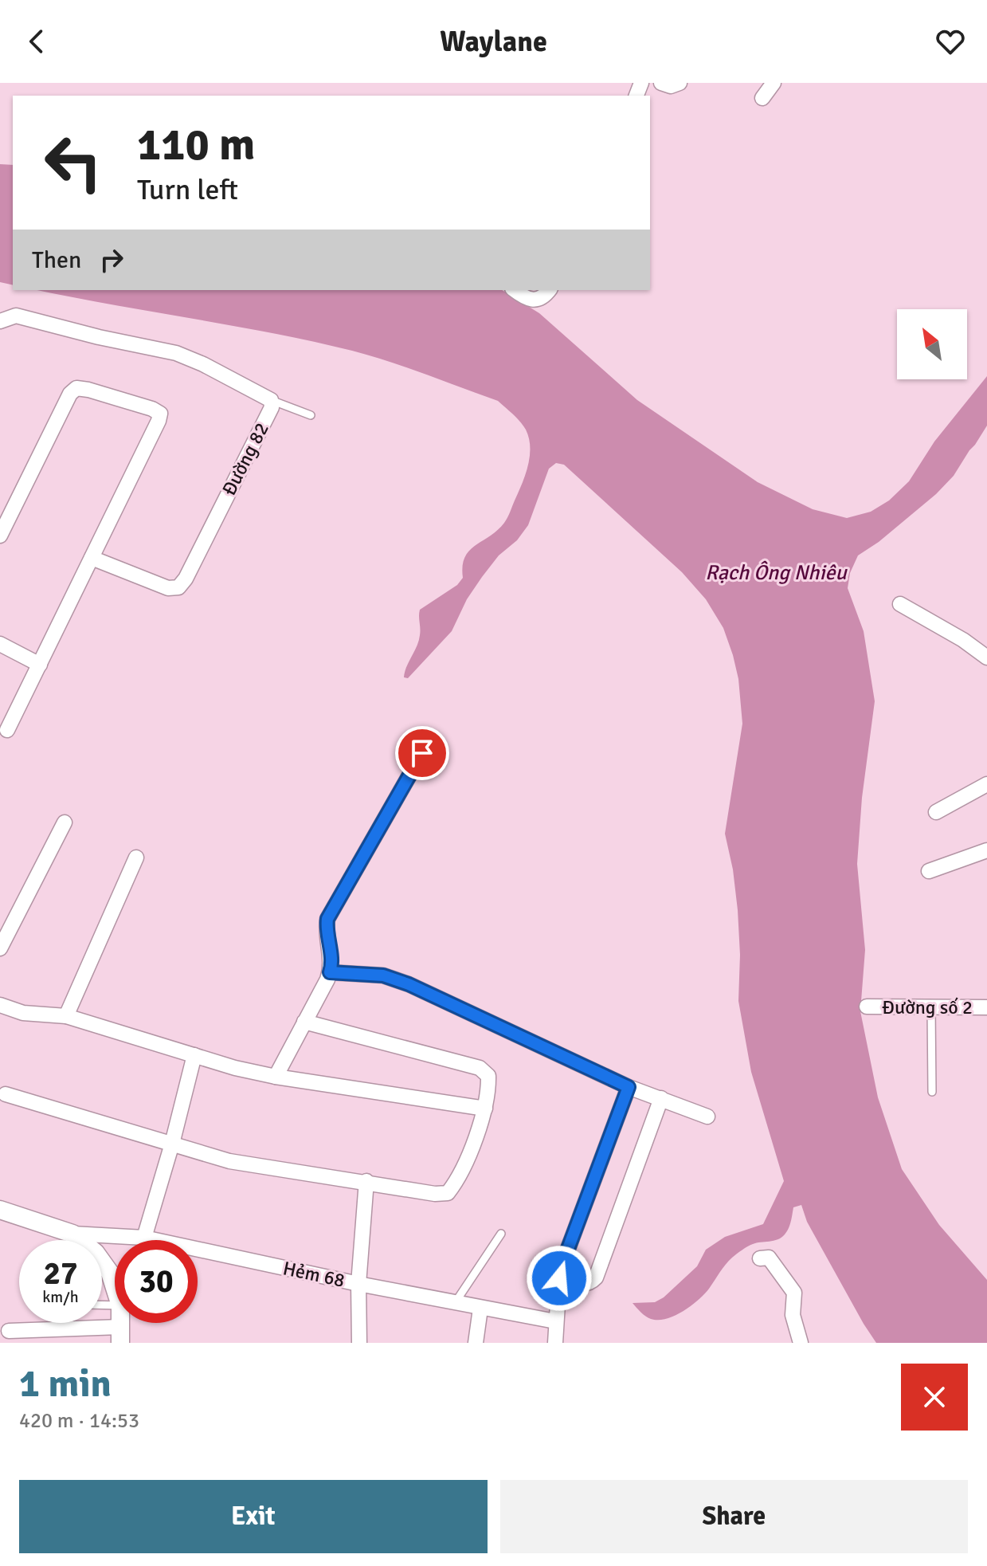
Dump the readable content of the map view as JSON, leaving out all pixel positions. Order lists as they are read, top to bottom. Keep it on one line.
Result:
{"streets":{"street":["Đường 82","Đường số 2","Hẻm 68"]},"water":["Rạch Ông Nhiêu"],"north":"top left","page":{"header":"Waylane","turn":["110 m","Turn left"],"then":"Then","speed":"27 km/h","limit":"30","heading":["1 min","420 m · 14:53"],"buttons":["Exit","Share"]}}
